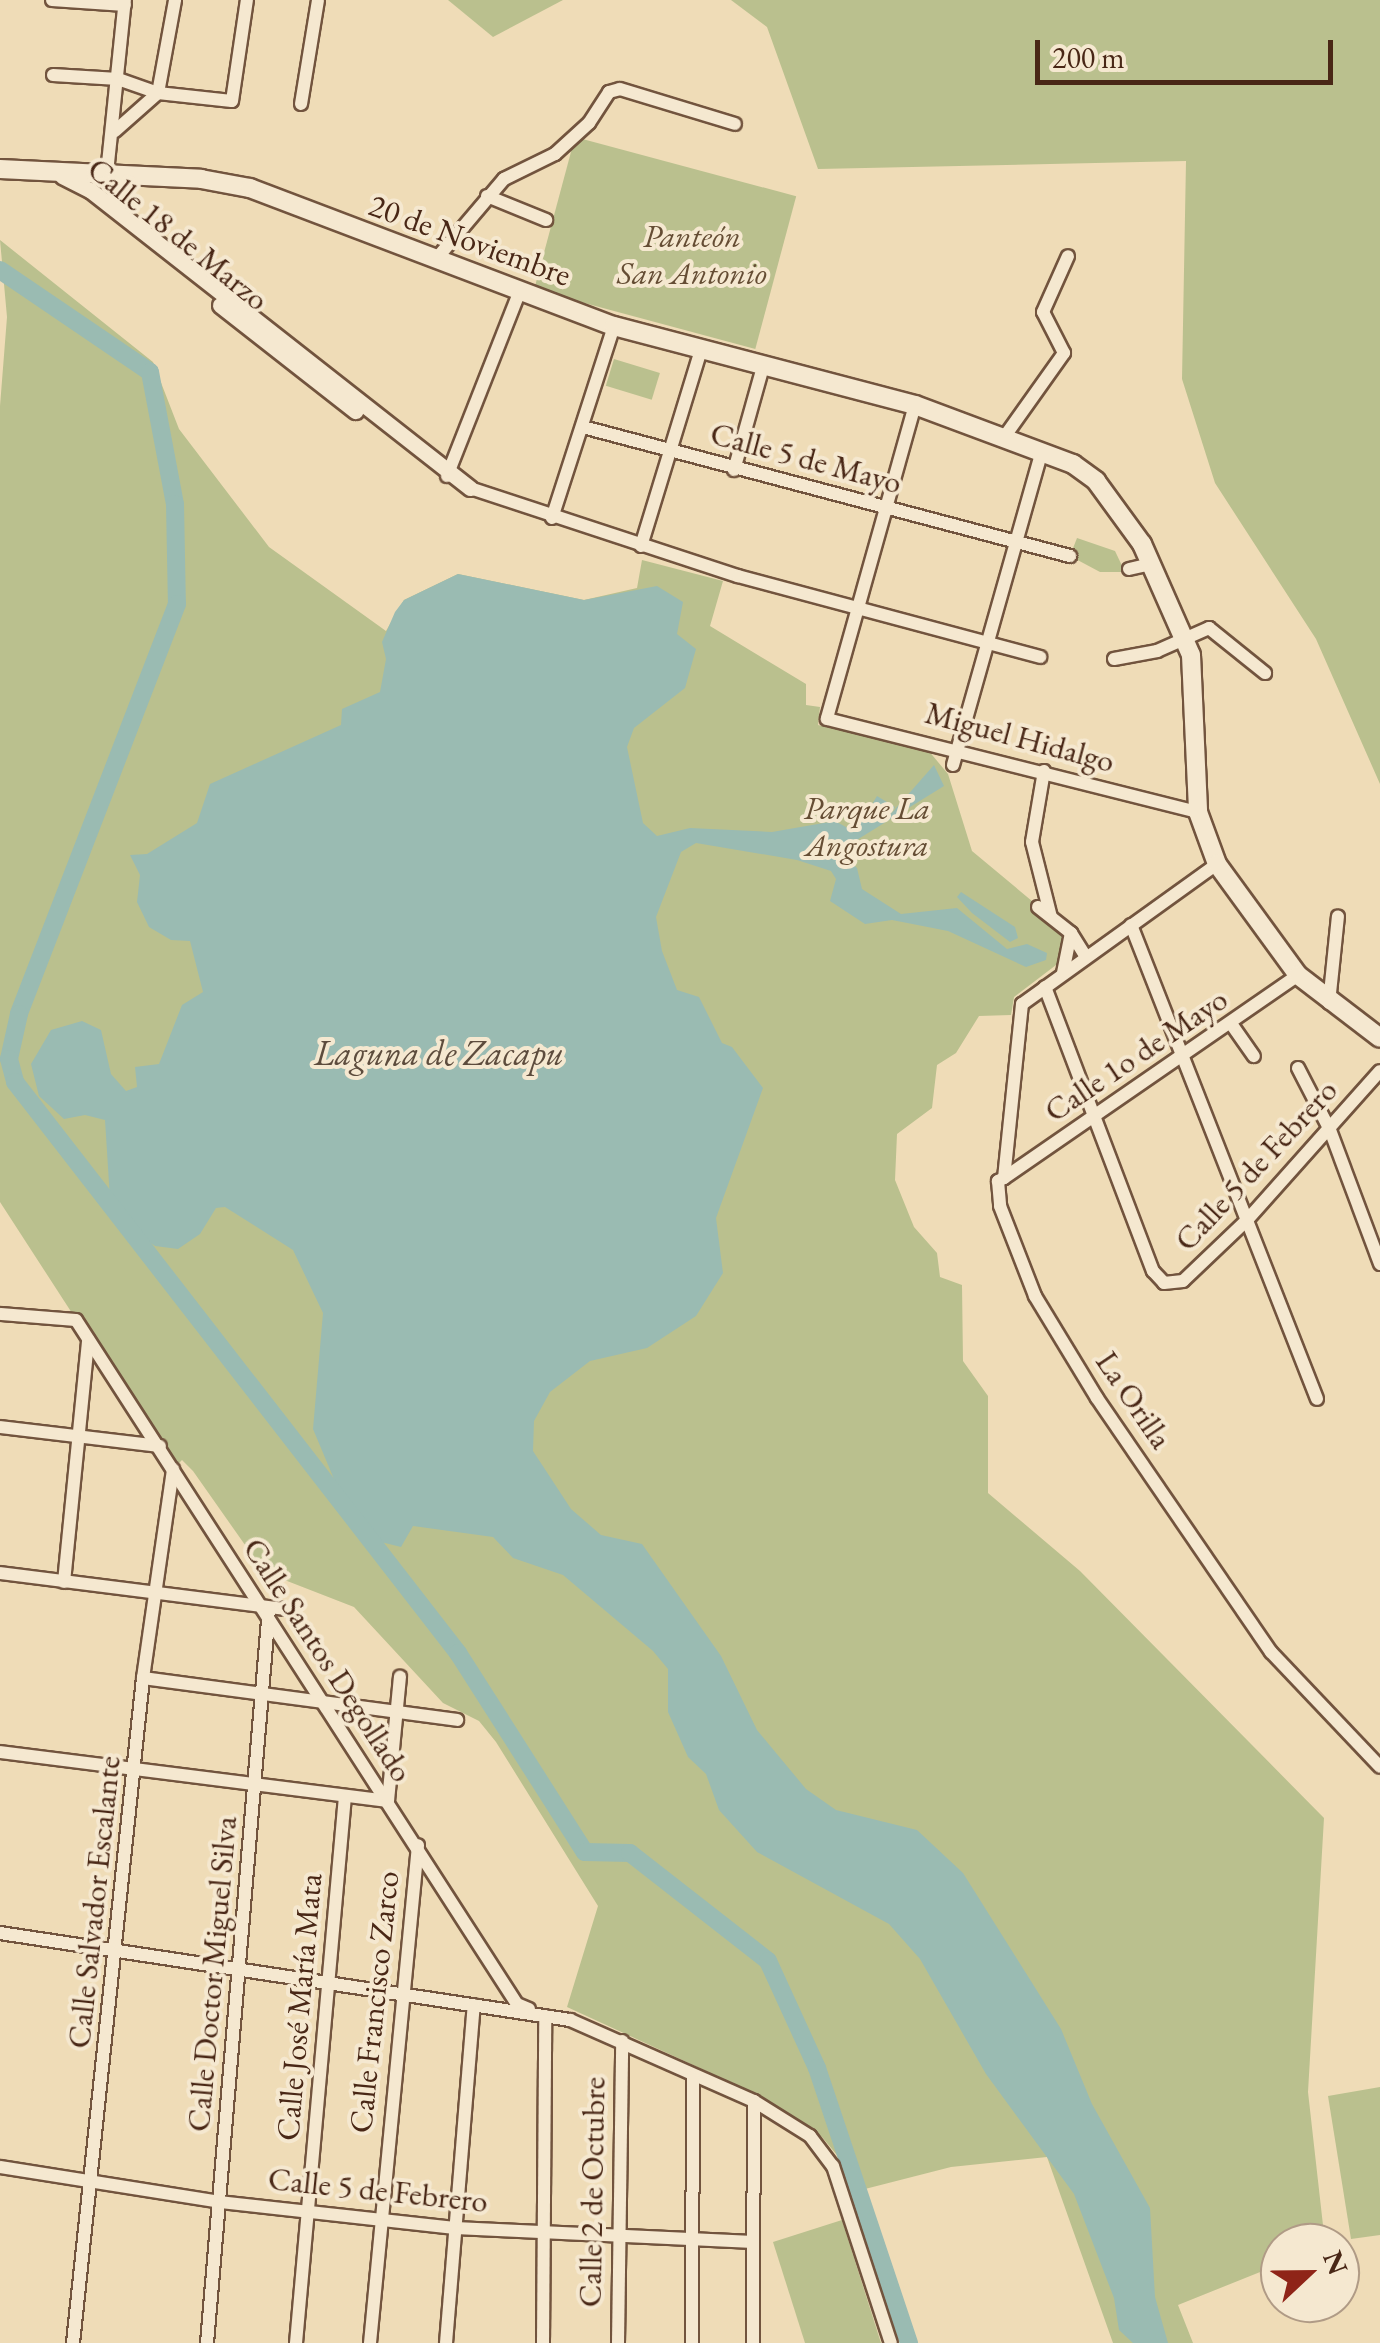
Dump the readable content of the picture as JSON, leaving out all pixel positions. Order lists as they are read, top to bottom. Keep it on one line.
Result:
{"streets":{"main road":["20 de Noviembre"],"street":["Calle 18 de Marzo","Calle 5 de Mayo","Miguel Hidalgo","Calle 1o de Mayo","Calle 5 de Febrero","La Orilla","Calle Santos Degollado","Calle Salvador Escalante","Calle Doctor Miguel Silva","Calle Francisco Zarco","Calle José María Mata","Calle 2 de Octubre"]},"crossings":[["Calle 18 de Marzo","20 de Noviembre"],["Calle 18 de Marzo","Miguel Hidalgo"],["20 de Noviembre","Miguel Hidalgo"],["20 de Noviembre","Calle 1o de Mayo"],["Calle 1o de Mayo","Calle 5 de Febrero"],["Calle 1o de Mayo","La Orilla"],["Calle 5 de Febrero","Calle Salvador Escalante"],["Calle 5 de Febrero","Calle Doctor Miguel Silva"],["Calle 5 de Febrero","Calle Francisco Zarco"],["Calle 5 de Febrero","Calle José María Mata"],["Calle 5 de Febrero","Calle 2 de Octubre"],["Calle Santos Degollado","Calle Salvador Escalante"],["Calle Santos Degollado","Calle Doctor Miguel Silva"],["Calle Santos Degollado","Calle Francisco Zarco"]],"water":["Laguna de Zacapu"],"parks":["Panteón San Antonio","Parque La Angostura"],"scale_bar":"200 m","north":"right"}
